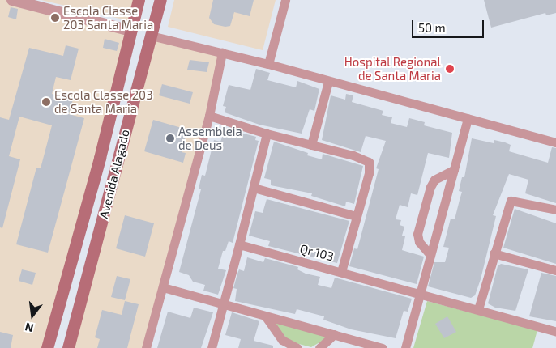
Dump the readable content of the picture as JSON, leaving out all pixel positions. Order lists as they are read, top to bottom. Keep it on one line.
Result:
{"streets":{"main road":["Avenida Alagado"],"street":["Qr 103"]},"places":["Escola Classe 203 Santa Maria","Hospital Regional de Santa Maria","Escola Classe 203 de Santa Maria","Assembleia de Deus"],"scale_bar":"50 m","north":"bottom"}
